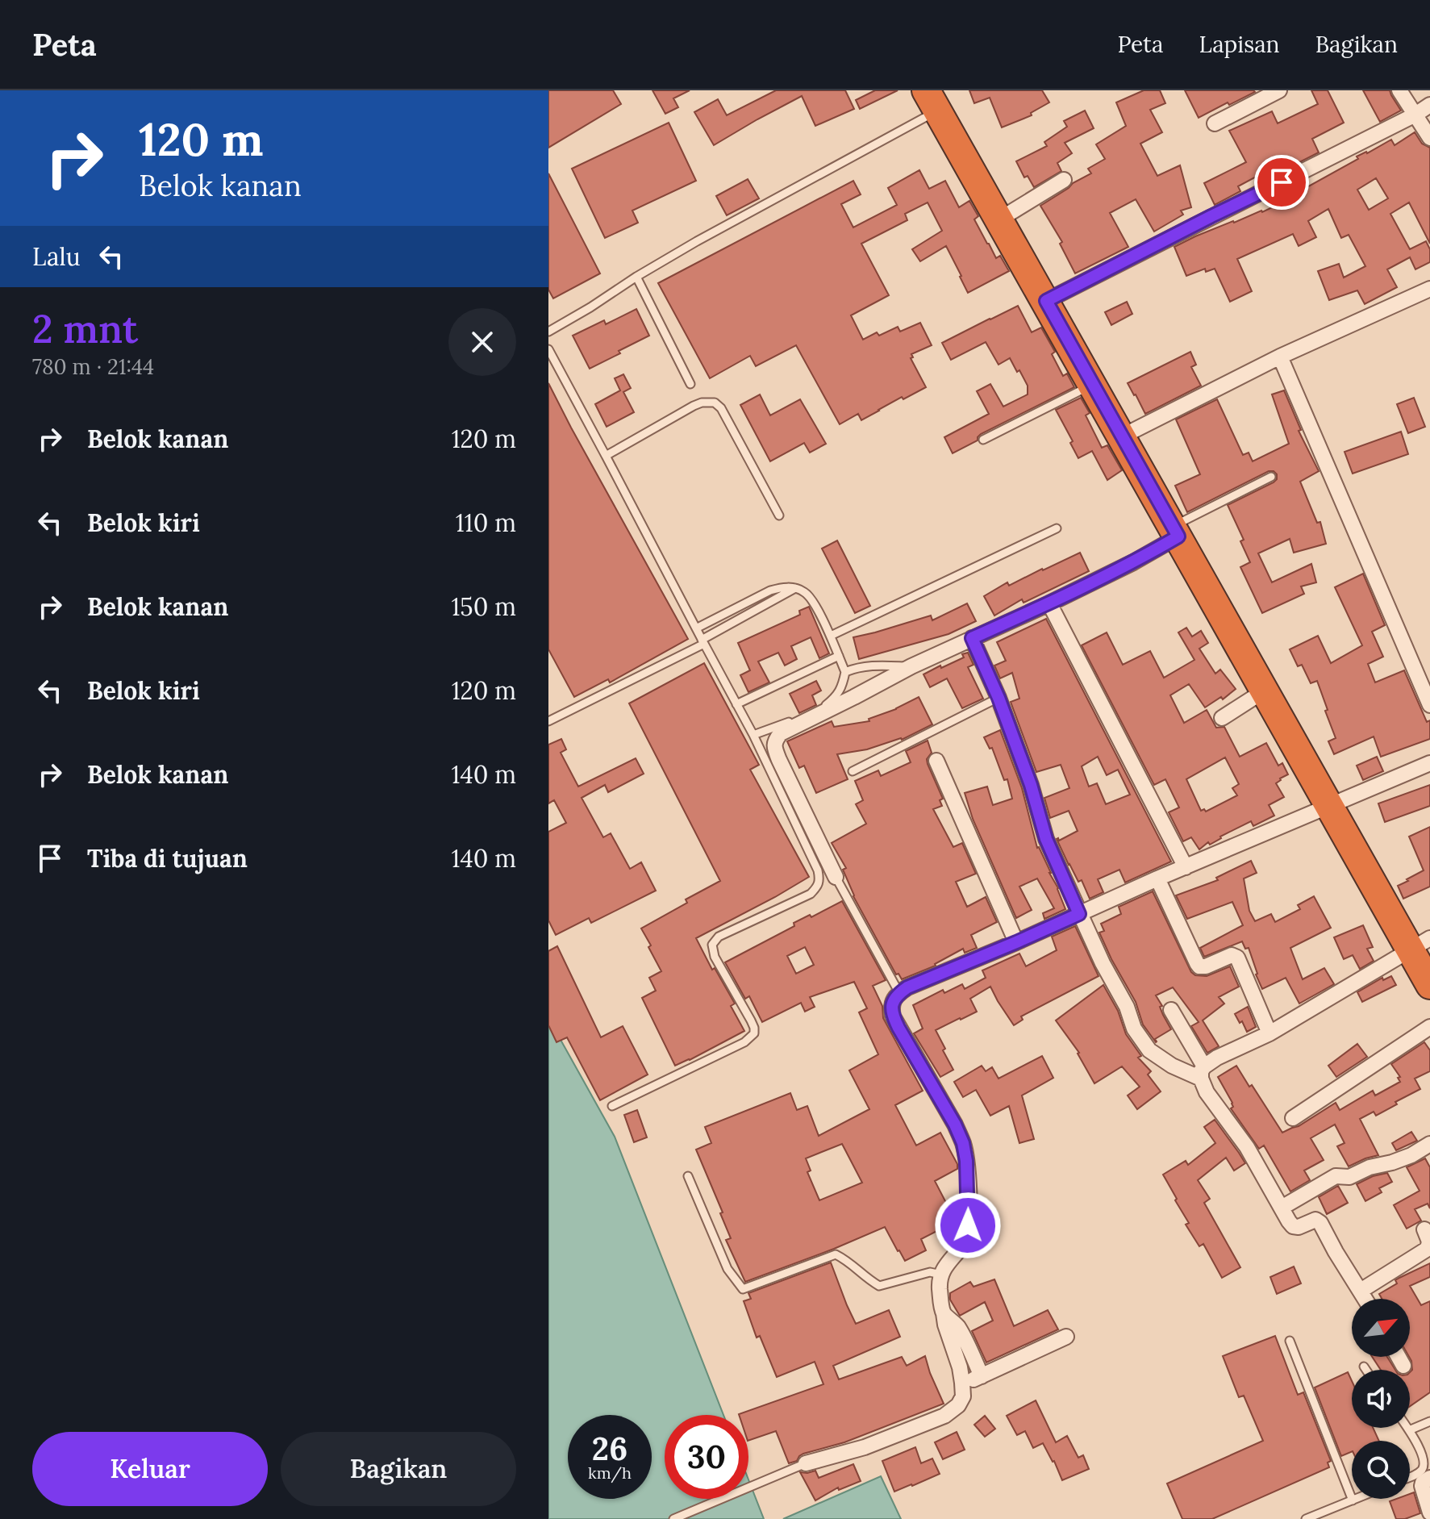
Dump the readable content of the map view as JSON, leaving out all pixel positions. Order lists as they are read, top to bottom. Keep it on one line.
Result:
{"north":"top right","page":{"header":"Peta","nav":["Peta","Lapisan","Bagikan"],"turn":["120 m","Belok kanan"],"then":"Lalu","heading":["2 mnt","780 m · 21:44"],"list":[{"name":"Belok kanan","value":"120 m"},{"name":"Belok kiri","value":"110 m"},{"name":"Belok kanan","value":"150 m"},{"name":"Belok kiri","value":"120 m"},{"name":"Belok kanan","value":"140 m"},{"name":"Tiba di tujuan","value":"140 m"}],"speed":"26 km/h","limit":"30","buttons":["Keluar","Bagikan"]}}
